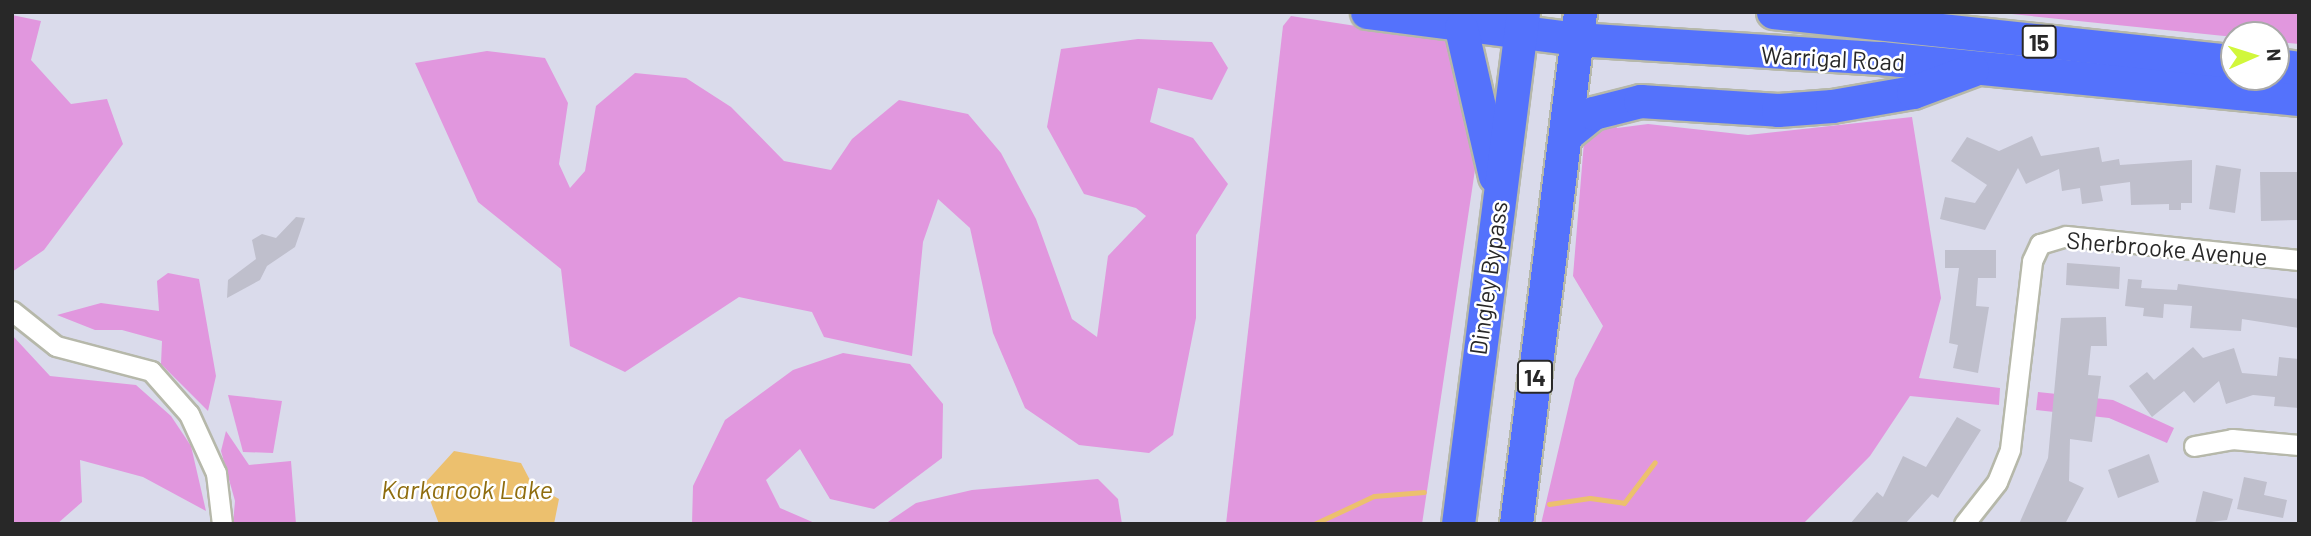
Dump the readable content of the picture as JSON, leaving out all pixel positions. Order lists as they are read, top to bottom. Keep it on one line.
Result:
{"streets":{"highway":["15","Warrigal Road","Dingley Bypass","14"],"street":["Sherbrooke Avenue"]},"crossings":[["Warrigal Road","Dingley Bypass"],["Warrigal Road","14"]],"water":["Karkarook Lake"],"north":"right"}
